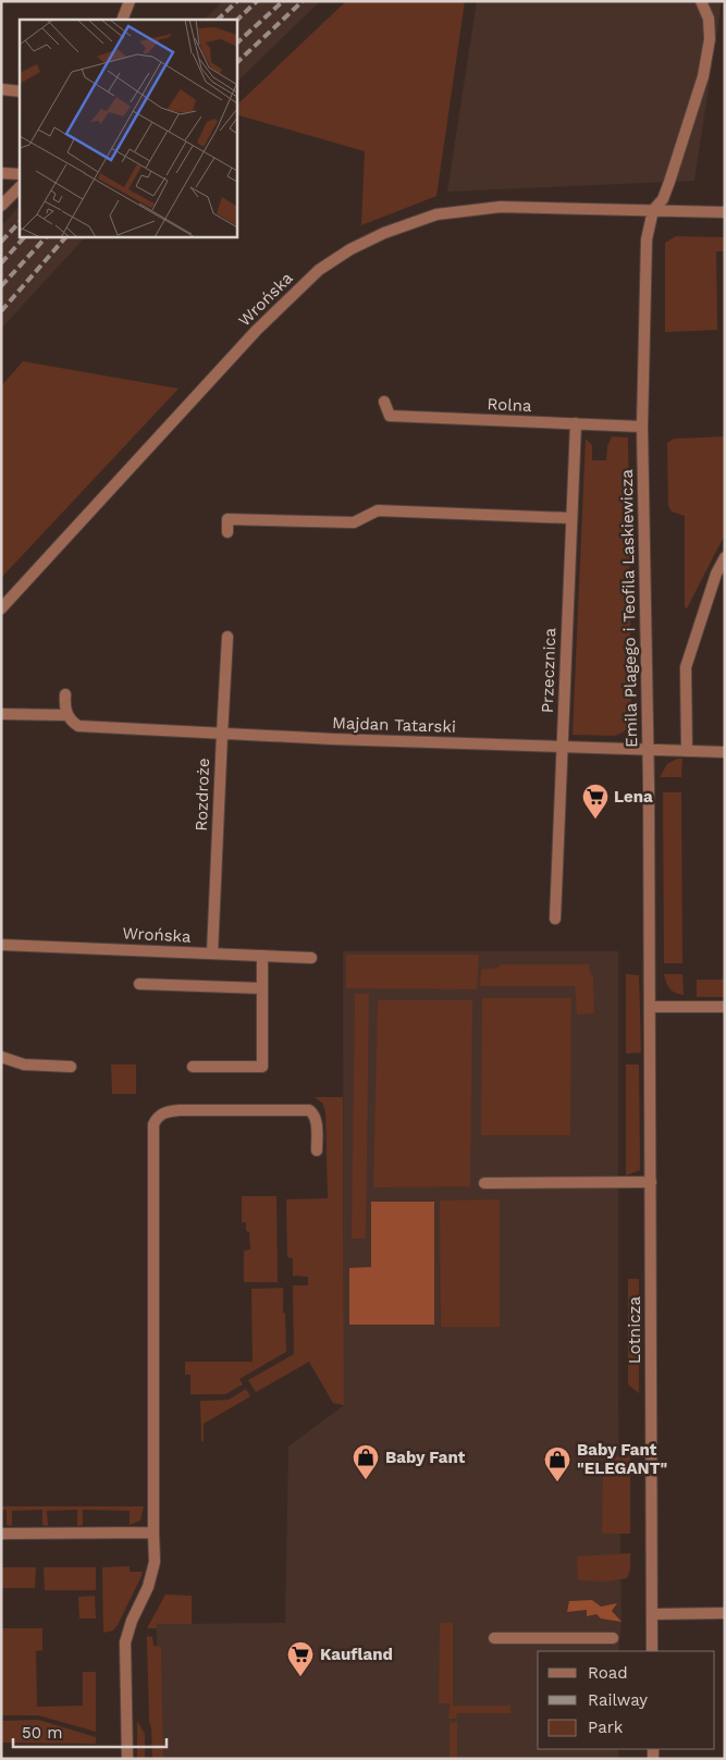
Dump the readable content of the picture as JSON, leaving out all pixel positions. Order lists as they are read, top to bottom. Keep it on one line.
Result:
{"streets":{"street":["Wrońska","Rolna","Emila Plagego i Teofila Laskiewicza","Przecznica","Majdan Tatarski","Rozdroże","Lotnicza"]},"crossings":[["Wrońska","Emila Plagego i Teofila Laskiewicza"],["Wrońska","Rozdroże"],["Rolna","Emila Plagego i Teofila Laskiewicza"],["Rolna","Przecznica"],["Emila Plagego i Teofila Laskiewicza","Majdan Tatarski"],["Emila Plagego i Teofila Laskiewicza","Lotnicza"],["Przecznica","Majdan Tatarski"],["Majdan Tatarski","Rozdroże"]],"places":{"supermarket":["Lena","Kaufland"],"shop":["Baby Fant","Baby Fant \"ELEGANT\""]},"legend":["Road","Railway","Park"],"scale_bar":"50 m"}
